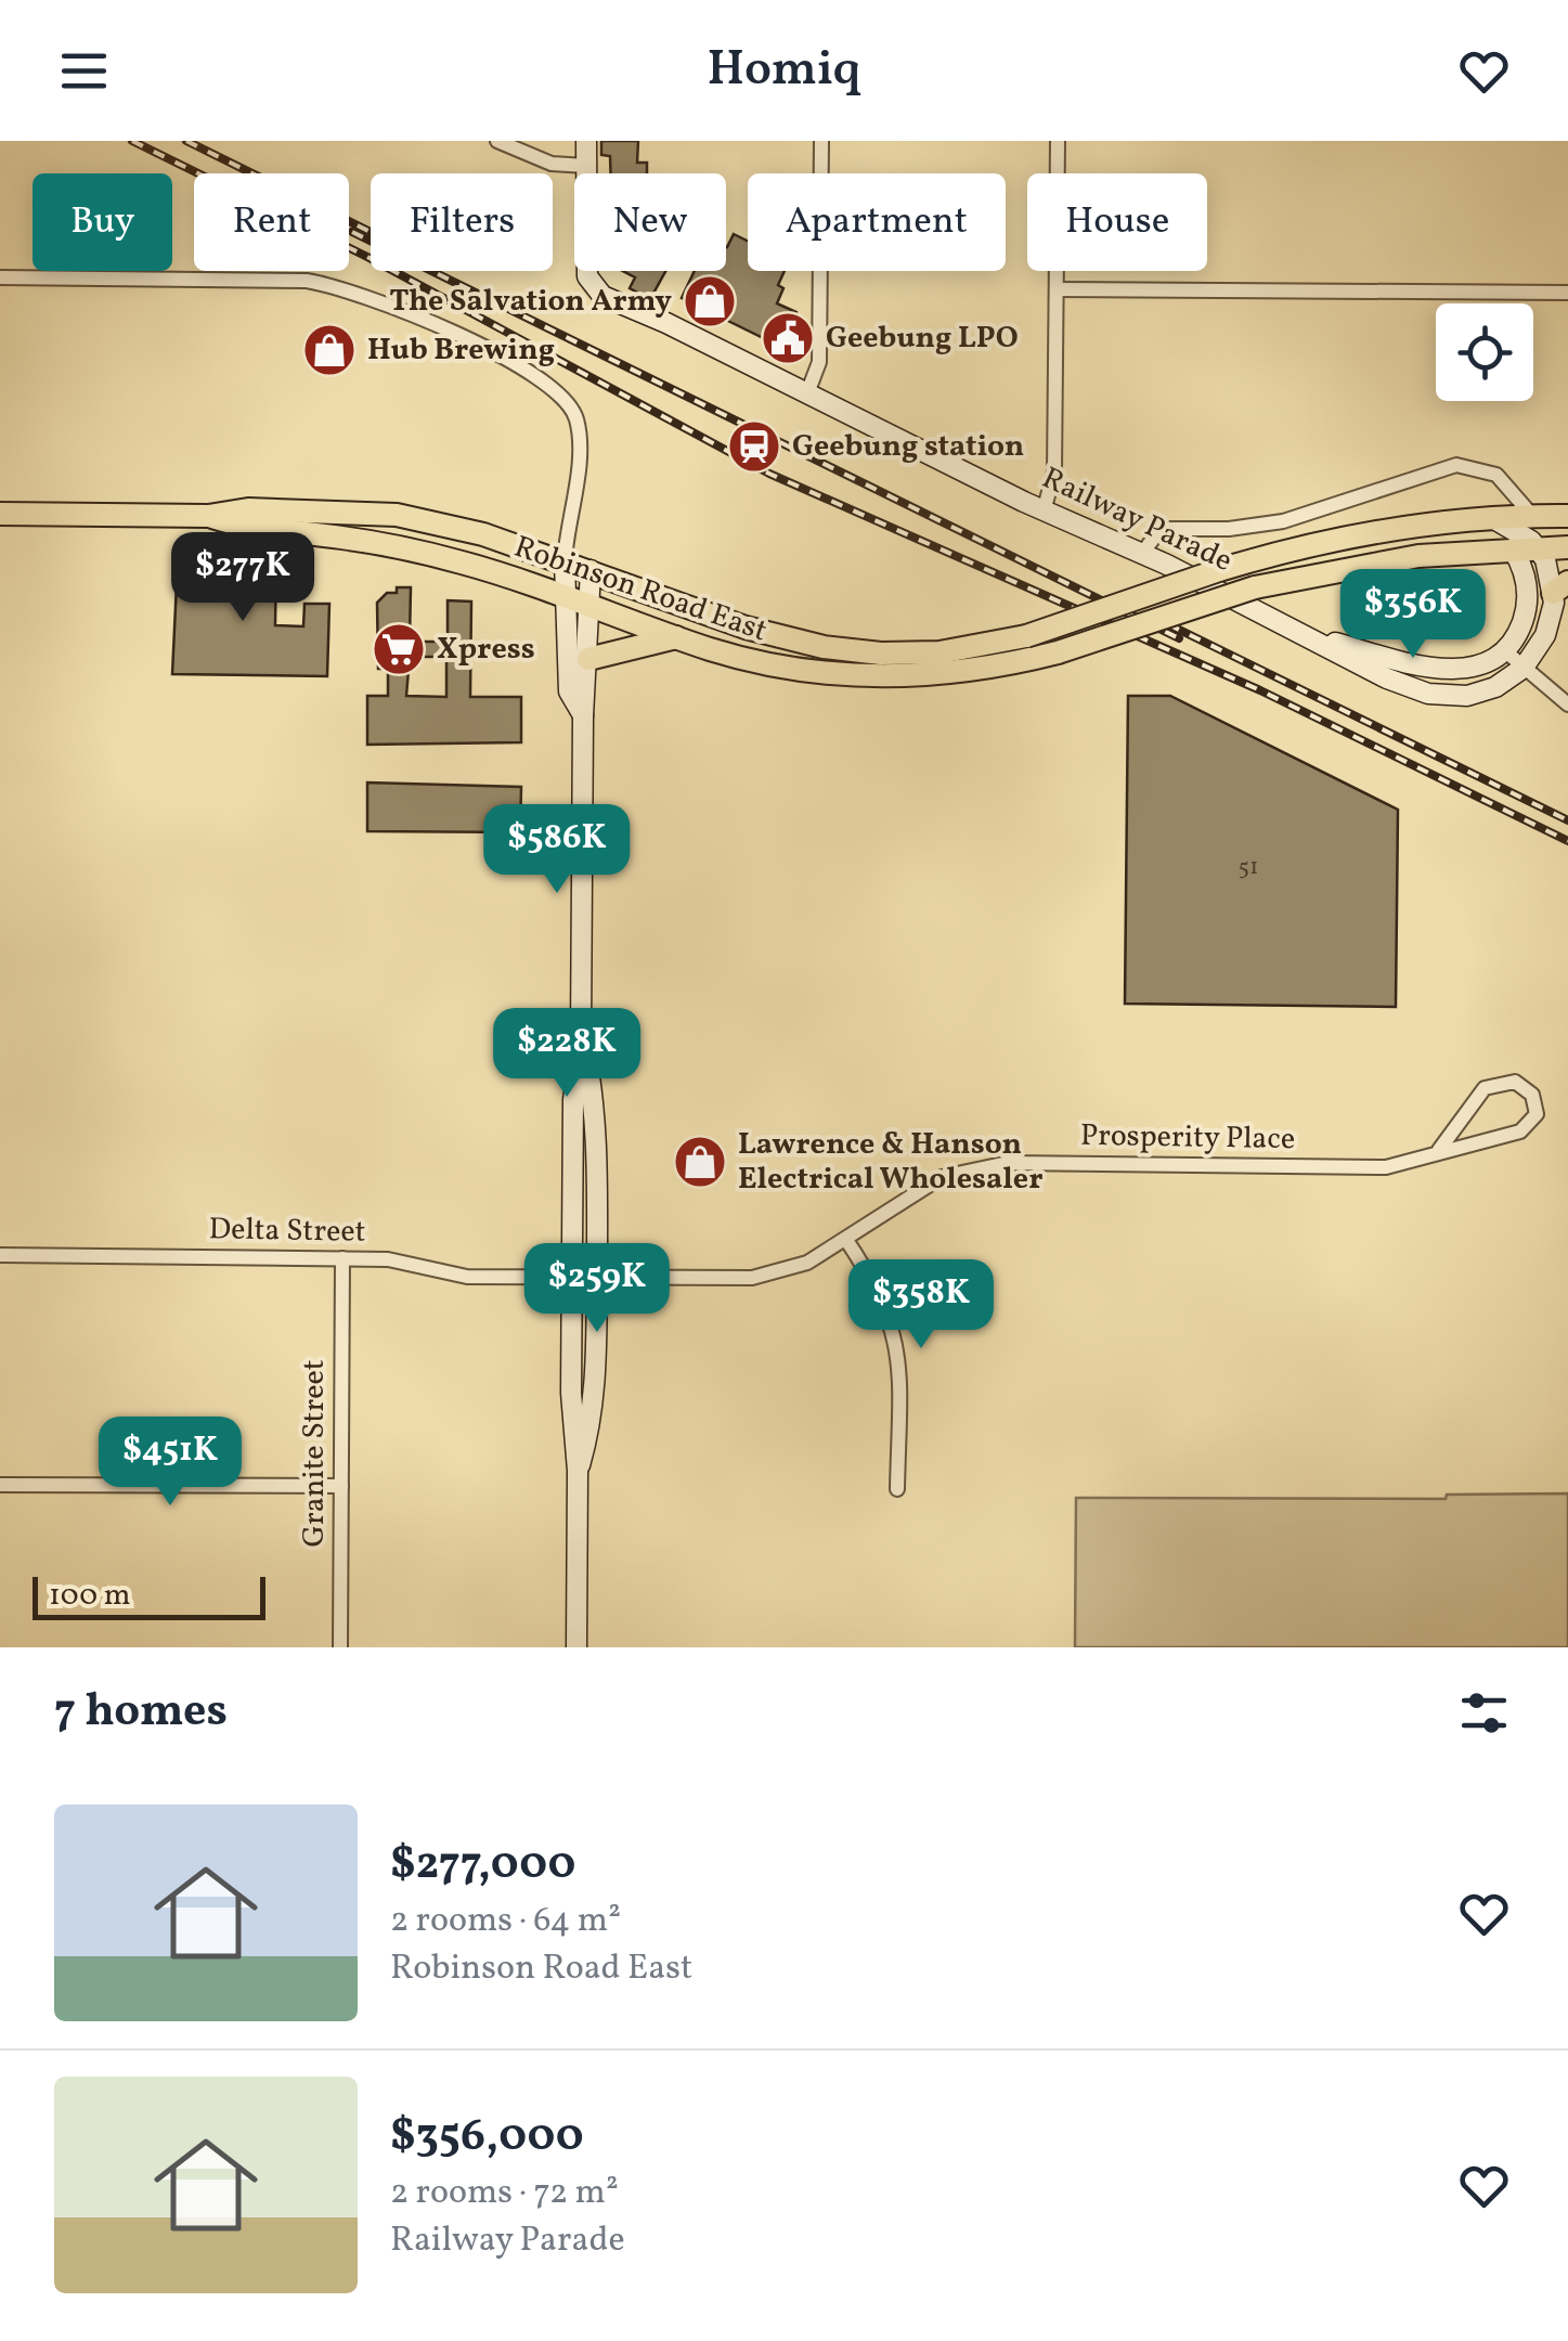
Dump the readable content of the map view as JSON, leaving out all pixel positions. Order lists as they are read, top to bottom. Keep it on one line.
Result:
{"streets":{"main road":["Railway Parade","Robinson Road East"],"street":["Prosperity Place","Delta Street","Granite Street"]},"crossings":[["Prosperity Place","Delta Street"],["Delta Street","Granite Street"]],"places":{"shop":["The Salvation Army","Hub Brewing","Lawrence & Hanson Electrical Wholesaler"],"public building":["Geebung LPO"],"station":["Geebung station"],"supermarket":["Xpress"]},"house_numbers":["51"],"scale_bar":"100 m","page":{"header":"Homiq","chip":["Buy","Rent","Filters","New","Apartment","House"],"price":["$277K","$356K","$586K","$228K","$259K","$358K","$451K"],"scale":"100 m","heading":"7 homes","list":[{"name":"$277,000","note":"2 rooms · 64 m² · Robinson Road East"},{"name":"$356,000","note":"2 rooms · 72 m² · Railway Parade"}]}}
